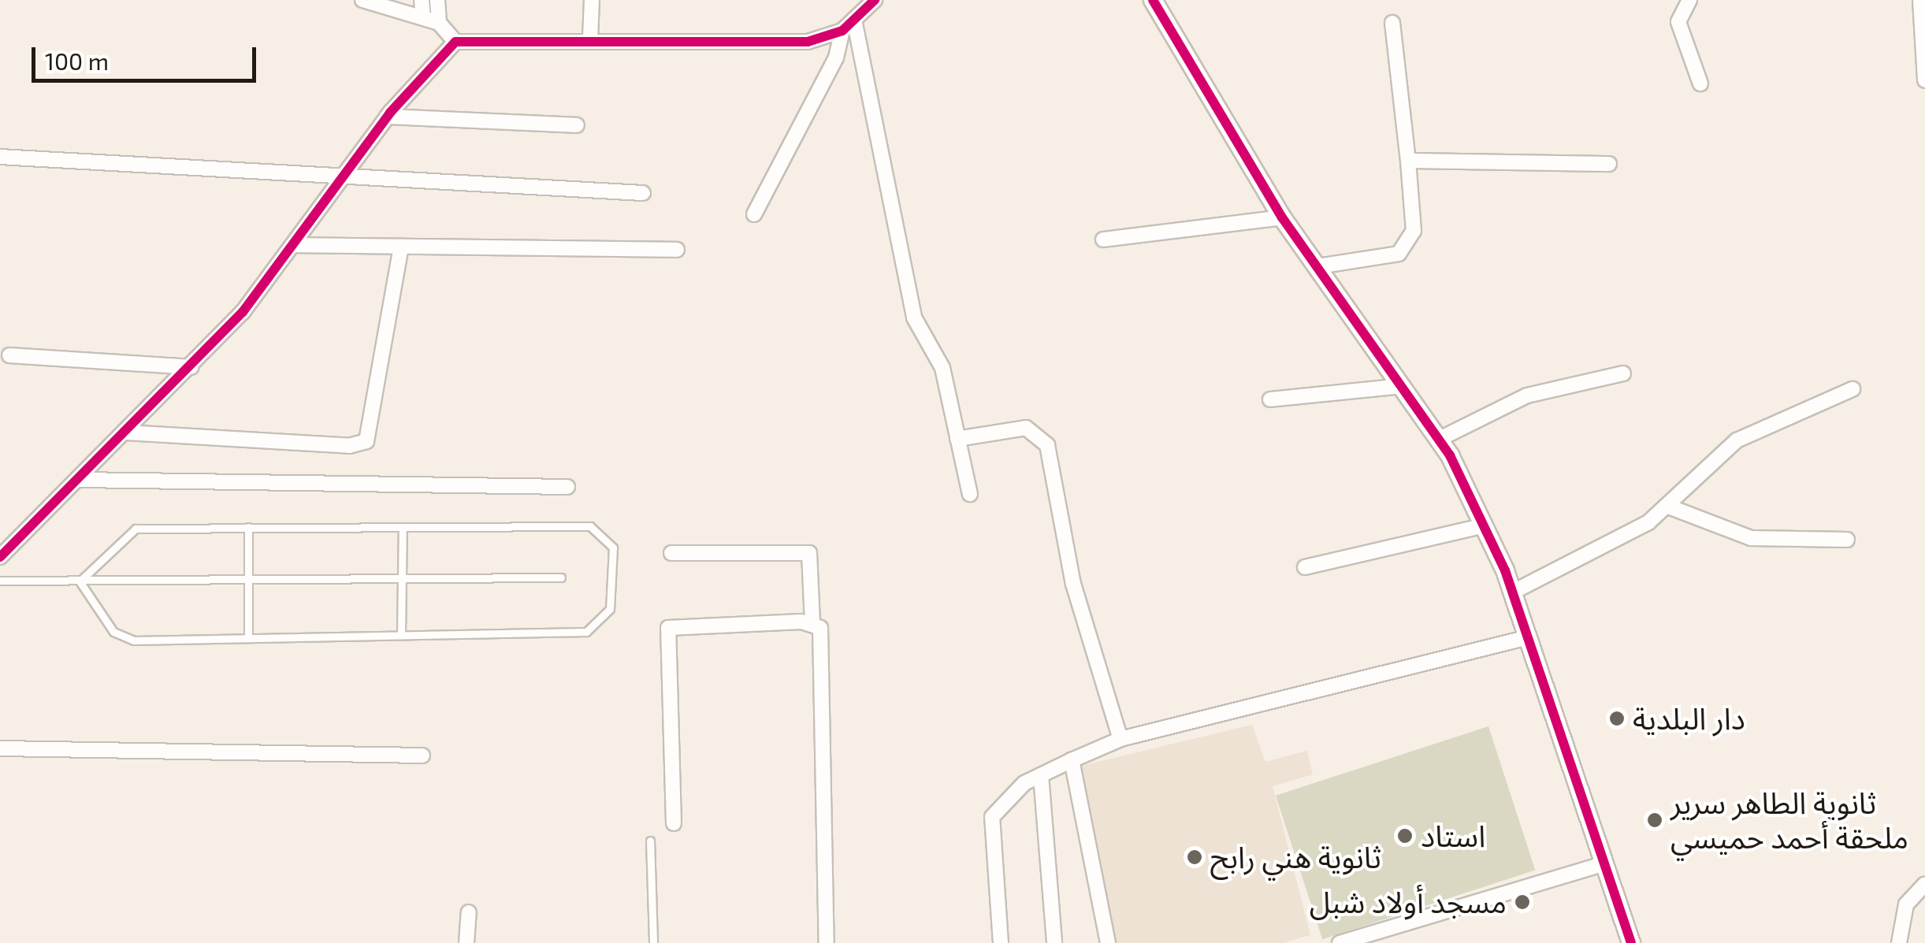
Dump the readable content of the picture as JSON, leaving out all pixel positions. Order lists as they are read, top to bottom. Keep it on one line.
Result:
{"places":["دار البلدية","ثانوية الطاهر سرير ملحقة أحمد حميسي","استاد","ثانوية هني رابح","مسجد أولاد شبل"],"scale_bar":"100 m"}
